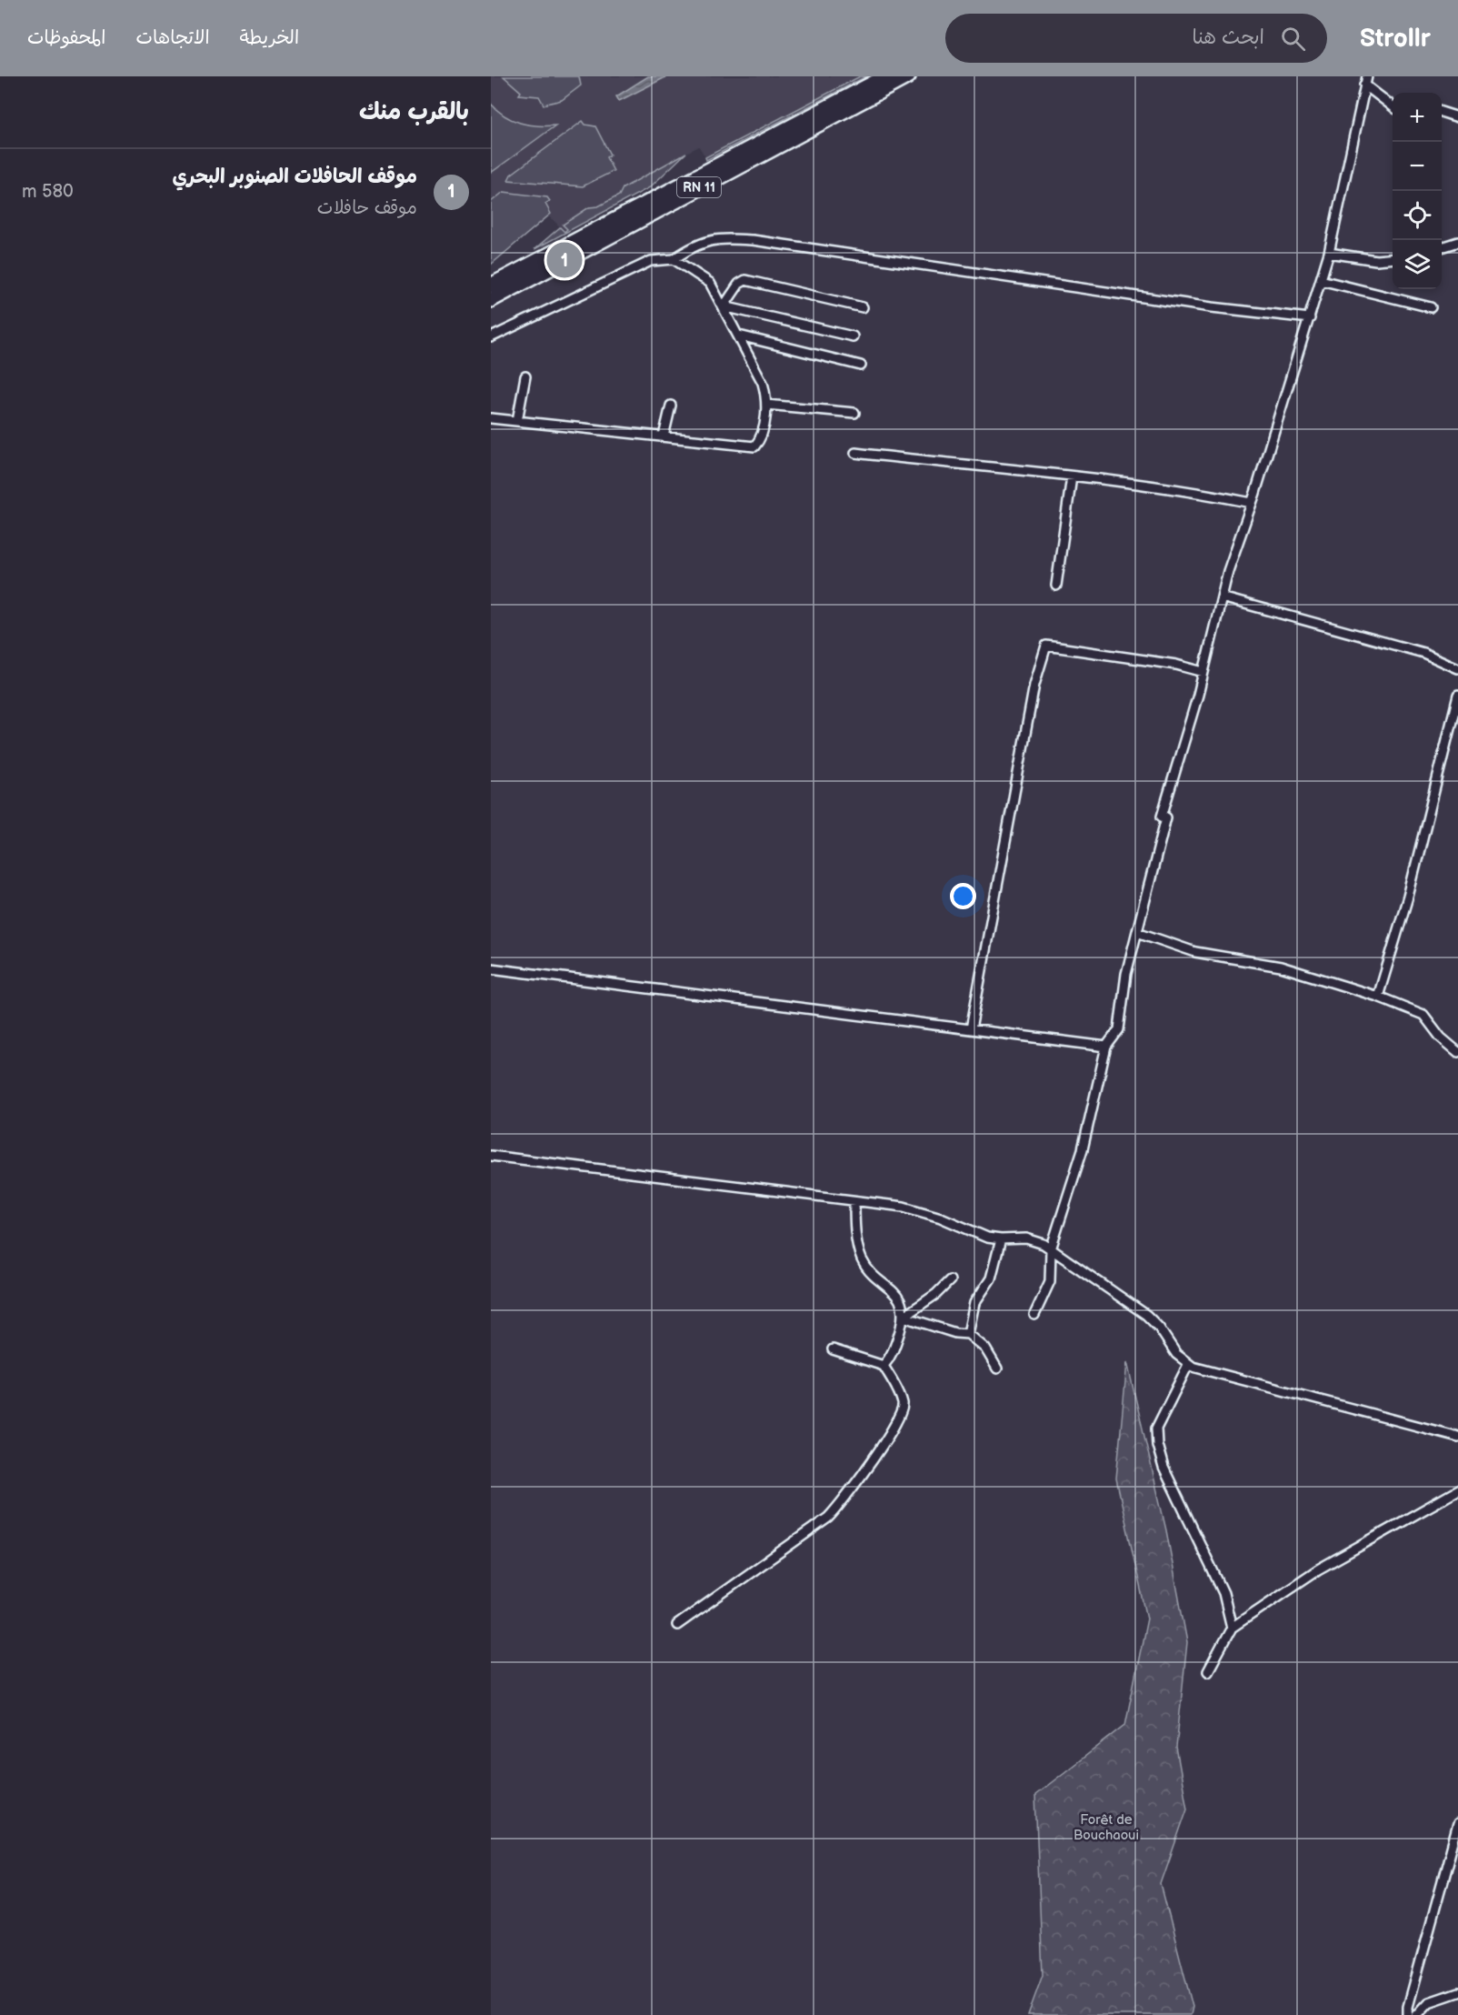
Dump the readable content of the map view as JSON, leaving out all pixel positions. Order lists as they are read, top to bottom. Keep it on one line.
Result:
{"streets":{"highway":["RN 11"]},"parks":["Forêt de Bouchaoui"],"page":{"header":"Strollr","search":"ابحث هنا","nav":["الخريطة","الاتجاهات","المحفوظات"],"heading":"بالقرب منك","map_buttons":["+","−"],"list":[{"mark":"1","name":"موقف الحافلات الصنوبر البحري","note":"موقف حافلات","value":"580 m"}],"pins":"1"}}
